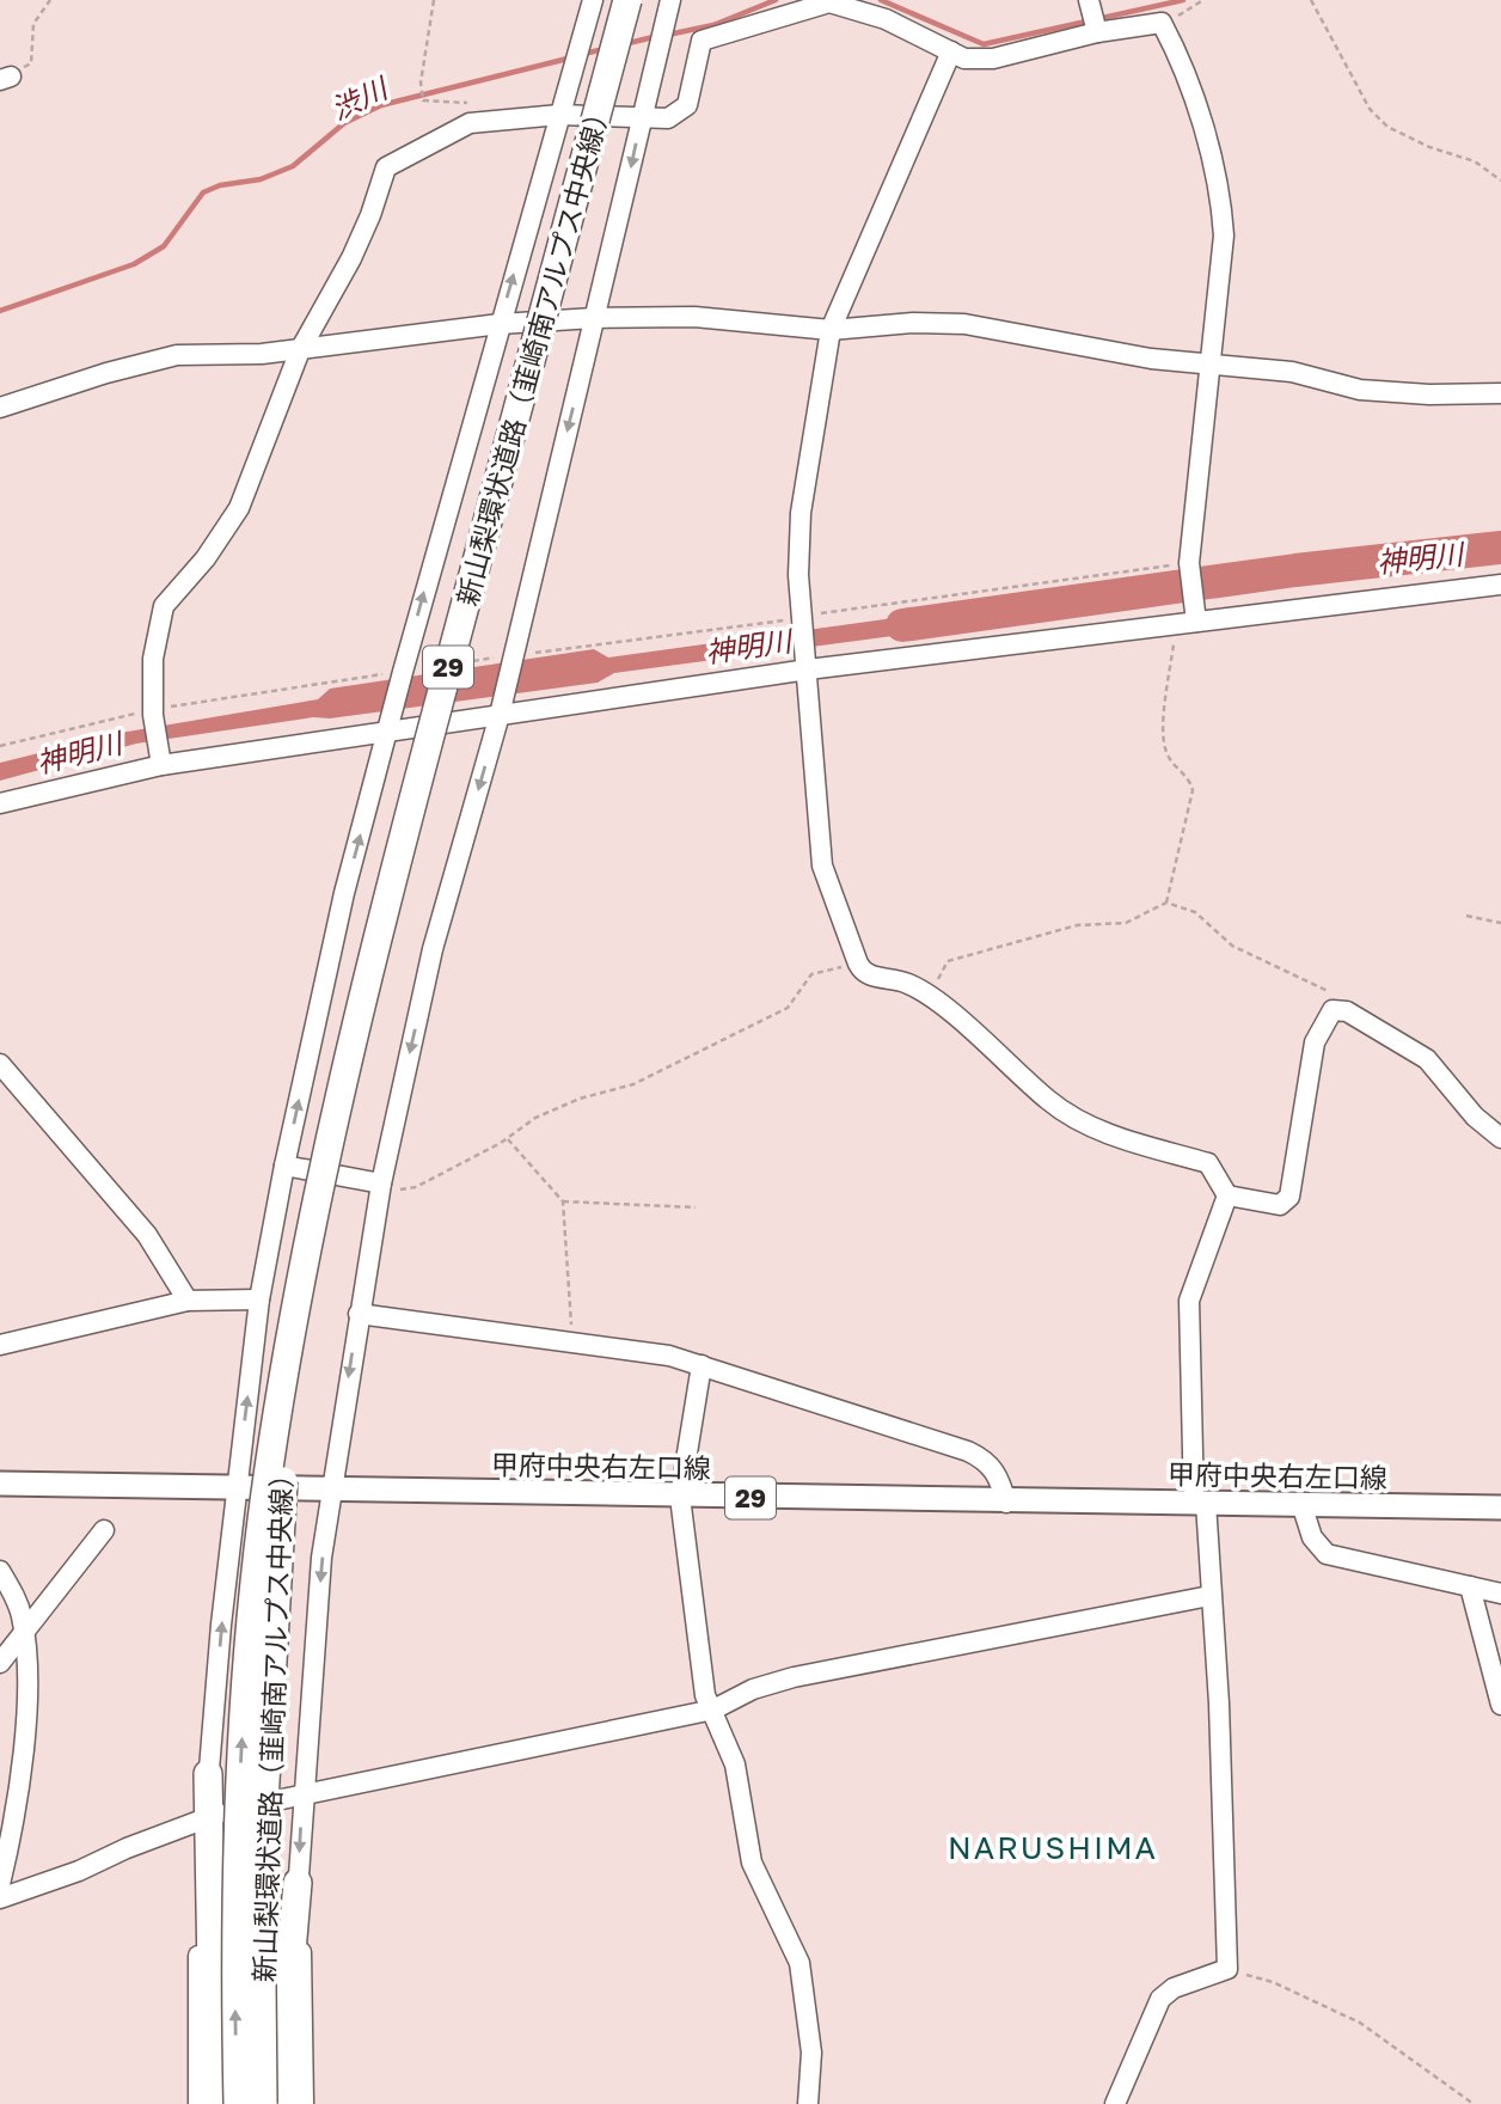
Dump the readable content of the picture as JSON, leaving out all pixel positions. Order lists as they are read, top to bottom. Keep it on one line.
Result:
{"streets":{"highway":["新山梨環状道路（韮崎南アルプス中央線）","29"],"main road":["甲府中央右左口線"]},"districts":["NARUSHIMA"],"water":["渋川","神明川"]}
